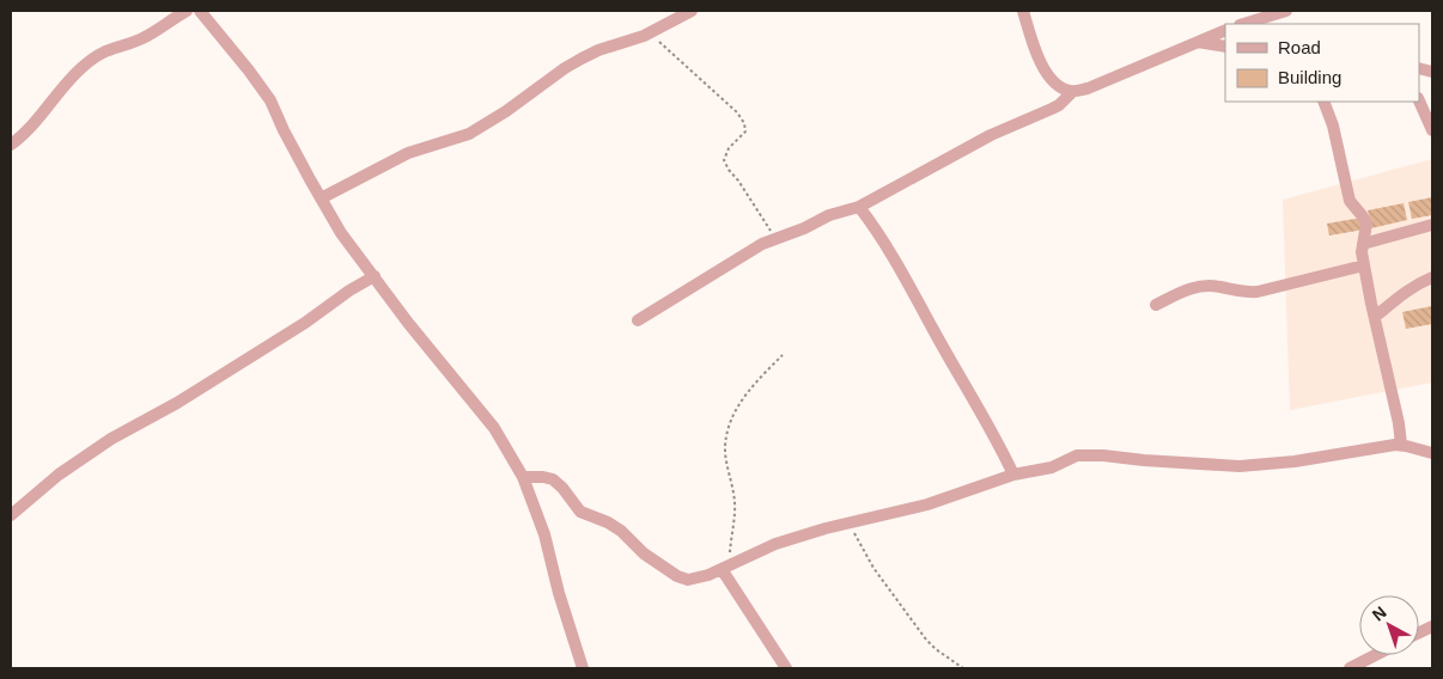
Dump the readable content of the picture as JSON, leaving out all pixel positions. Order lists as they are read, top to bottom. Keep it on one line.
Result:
{"legend":["Road","Building"],"north":"top left"}
